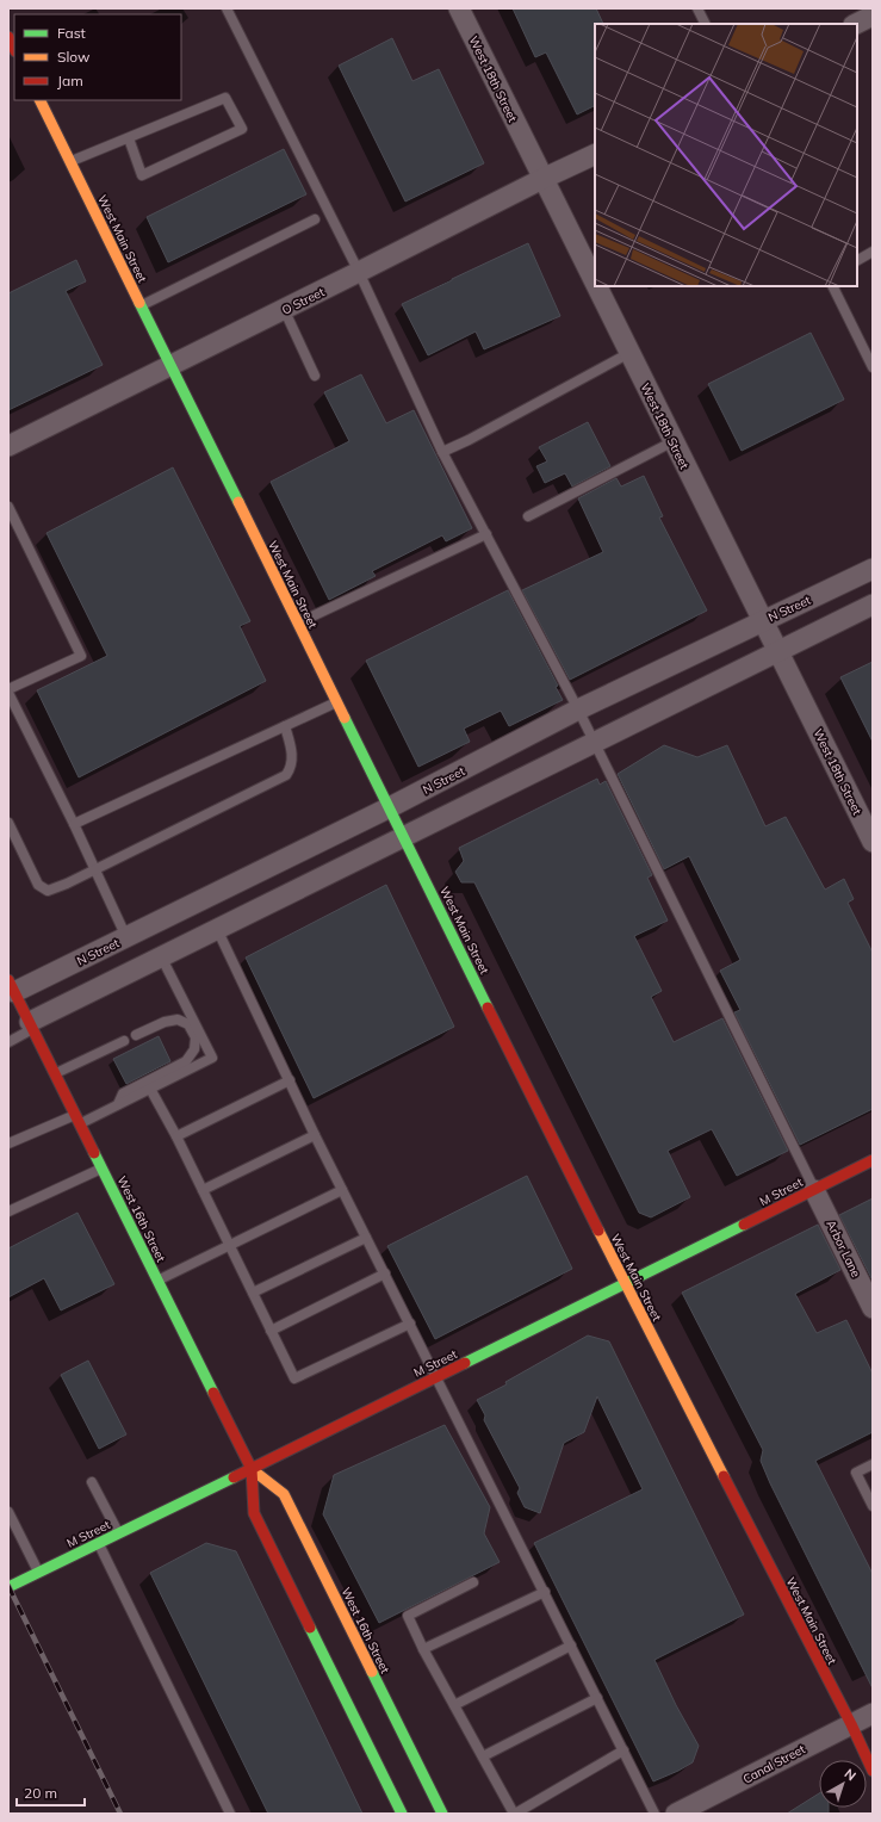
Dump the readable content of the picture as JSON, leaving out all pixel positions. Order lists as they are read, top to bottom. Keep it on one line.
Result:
{"streets":{"street":["West 18th Street","West Main Street","O Street","N Street","M Street","West 16th Street","Arbor Lane","Canal Street"]},"crossings":[["West 18th Street","O Street"],["West 18th Street","N Street"],["West Main Street","O Street"],["West Main Street","N Street"],["West Main Street","M Street"],["West Main Street","Canal Street"],["N Street","West 16th Street"],["M Street","West 16th Street"],["M Street","Arbor Lane"]],"legend":["Fast","Slow","Jam"],"scale_bar":"20 m","north":"top right"}
